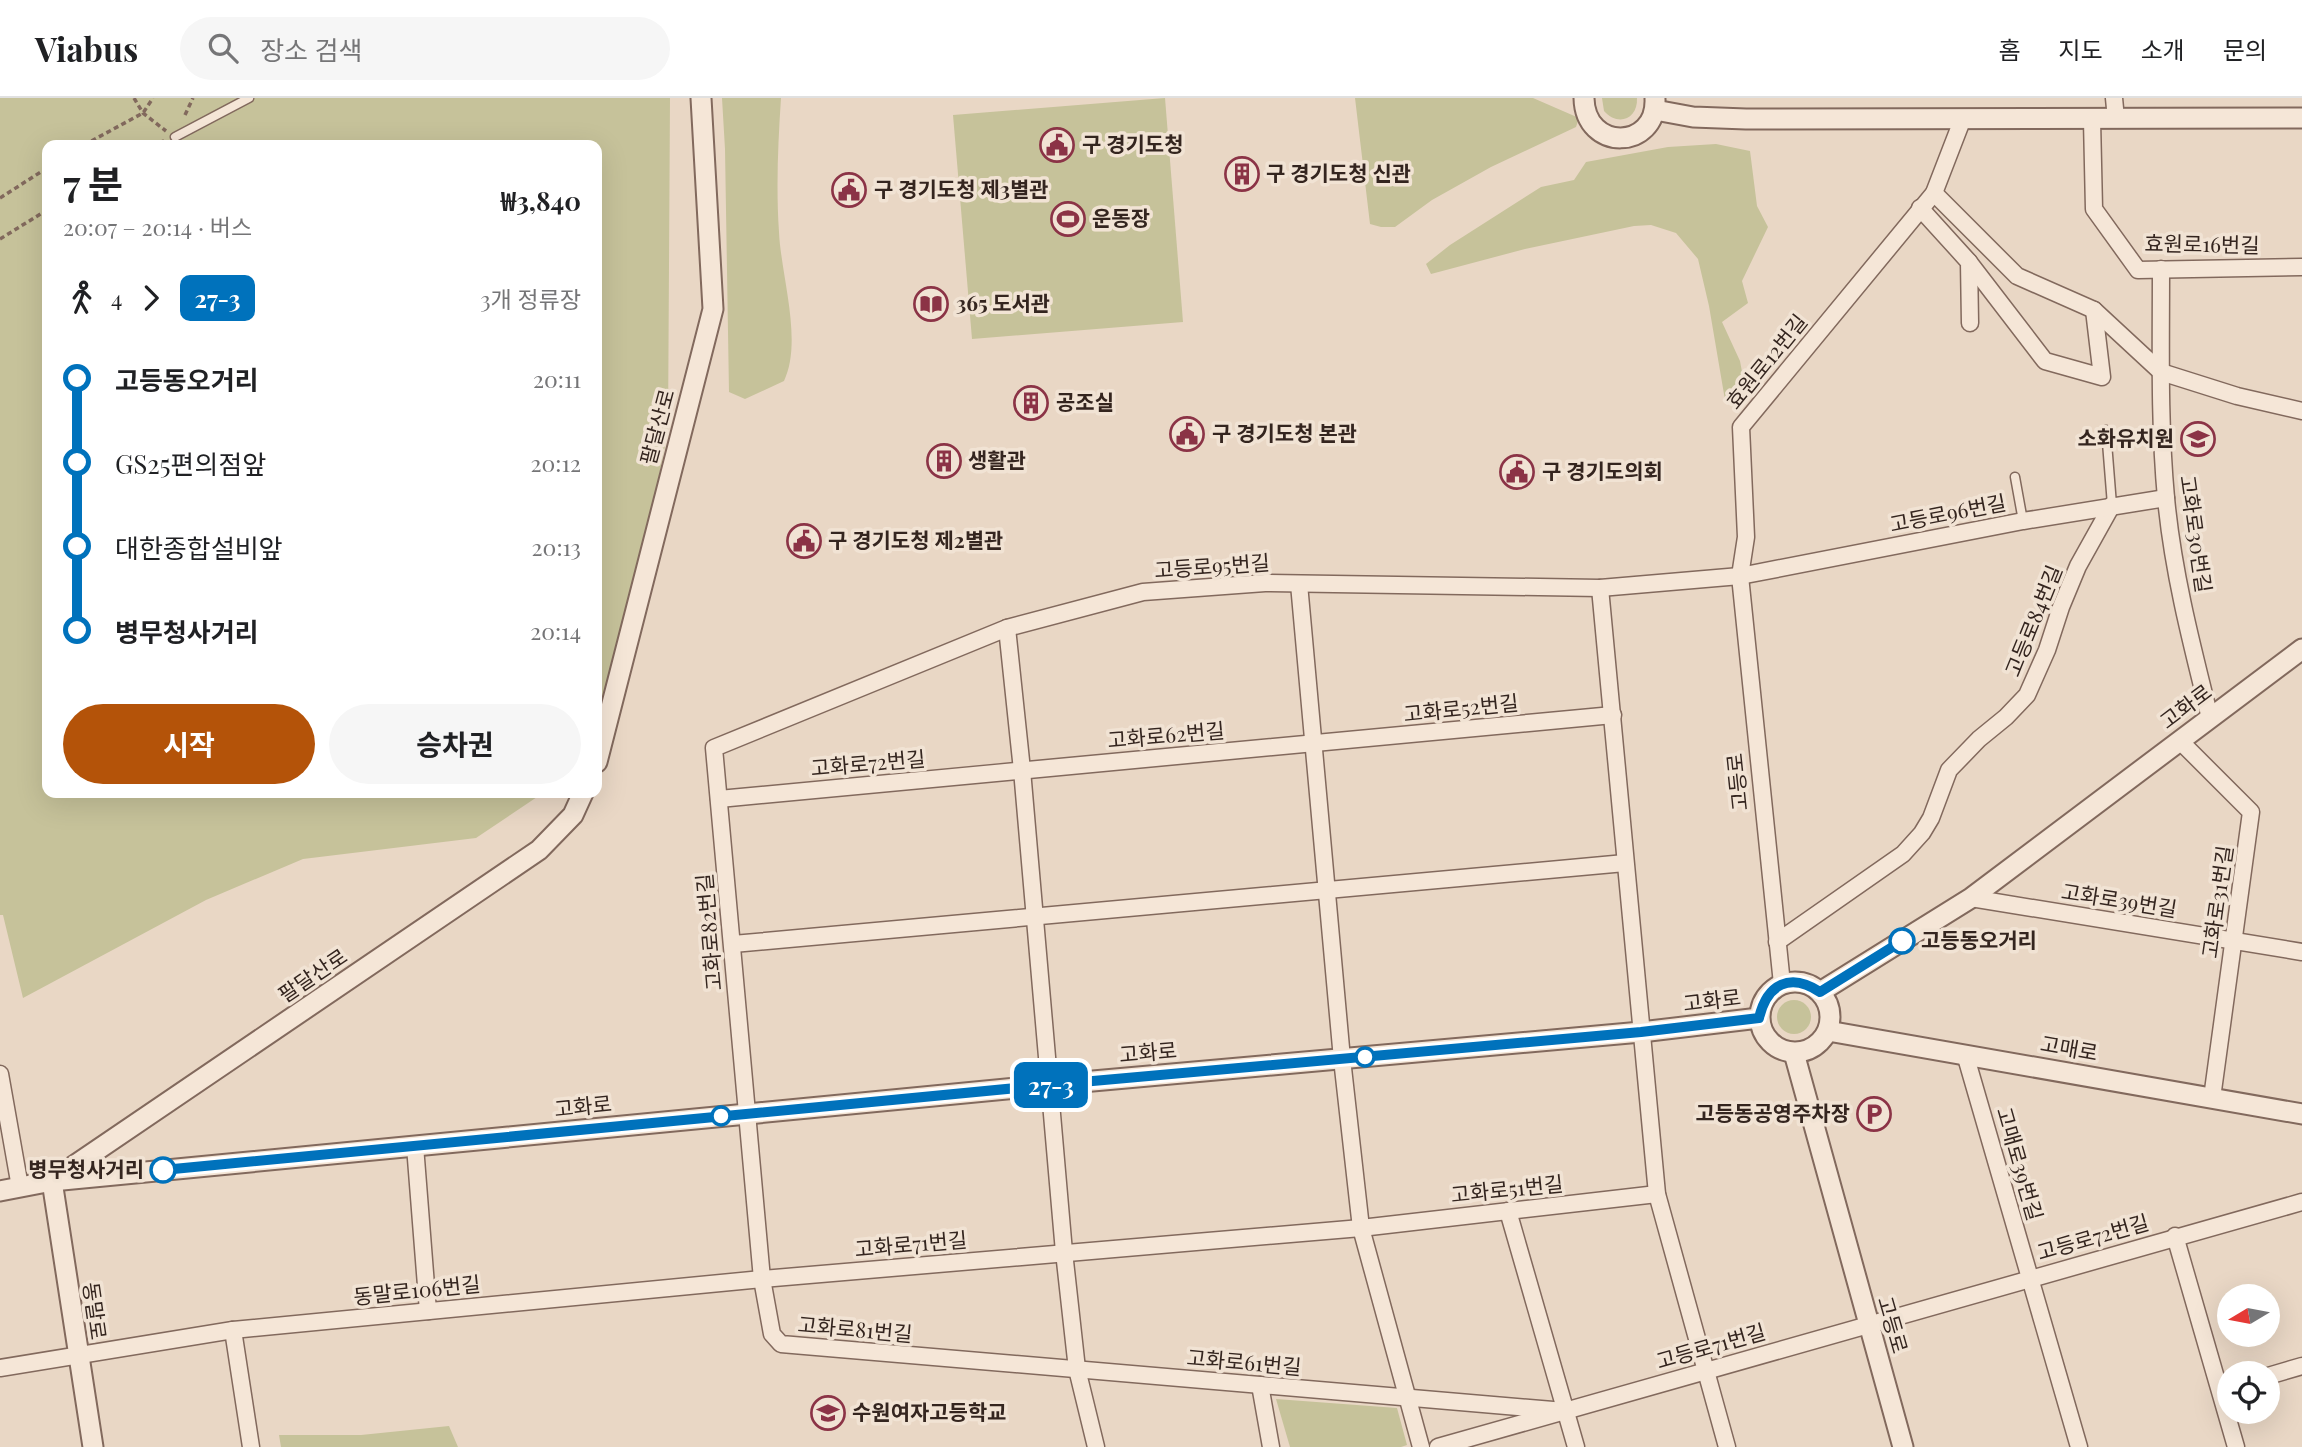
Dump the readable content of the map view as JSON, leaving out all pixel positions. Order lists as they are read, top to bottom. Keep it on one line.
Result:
{"streets":{"street":["효원로16번길","효원로12번길","팔달산로","고등로96번길","고화로30번길","고등로95번길","고등로84번길","고화로","고화로52번길","고화로62번길","고화로72번길","고등로","고화로39번길","고화로31번길","고화로82번길","고매로","고매로39번길","고화로51번길","고등로72번길","고화로71번길","동말로106번길","동말로","고화로81번길","고등로71번길","고화로61번길"]},"crossings":[["효원로16번길","고화로30번길"],["효원로12번길","고등로96번길"],["효원로12번길","고등로95번길"],["효원로12번길","고등로"],["팔달산로","고화로"],["팔달산로","동말로"],["고등로96번길","고화로30번길"],["고등로96번길","고등로95번길"],["고등로96번길","고등로84번길"],["고등로96번길","고등로"],["고화로30번길","고화로"],["고등로95번길","고등로"],["고등로95번길","고화로82번길"],["고등로84번길","고등로"],["고화로","고등로"],["고화로","고화로39번길"],["고화로","고화로31번길"],["고화로","고화로82번길"],["고화로","고매로"],["고화로","동말로"],["고화로","고화로81번길"],["고화로52번길","고화로62번길"],["고화로62번길","고화로72번길"],["고화로72번길","고화로82번길"],["고등로","고매로"],["고등로","고등로72번길"],["고등로","고등로71번길"],["고화로39번길","고화로31번길"],["고화로31번길","고매로"],["고화로82번길","고화로81번길"],["고매로","고매로39번길"],["고매로39번길","고등로72번길"],["고등로72번길","고등로71번길"],["고화로71번길","동말로106번길"],["고화로71번길","고화로81번길"],["동말로106번길","동말로"],["동말로106번길","고화로81번길"],["고화로81번길","고화로61번길"],["고등로71번길","고화로61번길"]],"places":{"public building":["구 경기도청","구 경기도청 제3별관","구 경기도청 본관","구 경기도의회","구 경기도청 제2별관"],"building":["구 경기도청 신관","공조실","생활관"],"sports":["운동장"],"library":["365 도서관"],"school or university":["소화유치원","수원여자고등학교"],"other":["고등동오거리","병무청사거리"],"parking":["고등동공영주차장"]},"lines":["bus line 27-3"],"north":"left","page":{"header":"Viabus","search":"장소 검색","nav":["홈","지도","소개","문의"],"on_map":"27-3","heading":["7 분","20:07 – 20:14 · 버스","₩3,840"],"legs":["4","27-3","3개 정류장"],"list":[{"name":"고등동오거리","value":"20:11"},{"name":"GS25편의점앞","value":"20:12"},{"name":"대한종합설비앞","value":"20:13"},{"name":"병무청사거리","value":"20:14"}],"buttons":["시작","승차권"]}}
